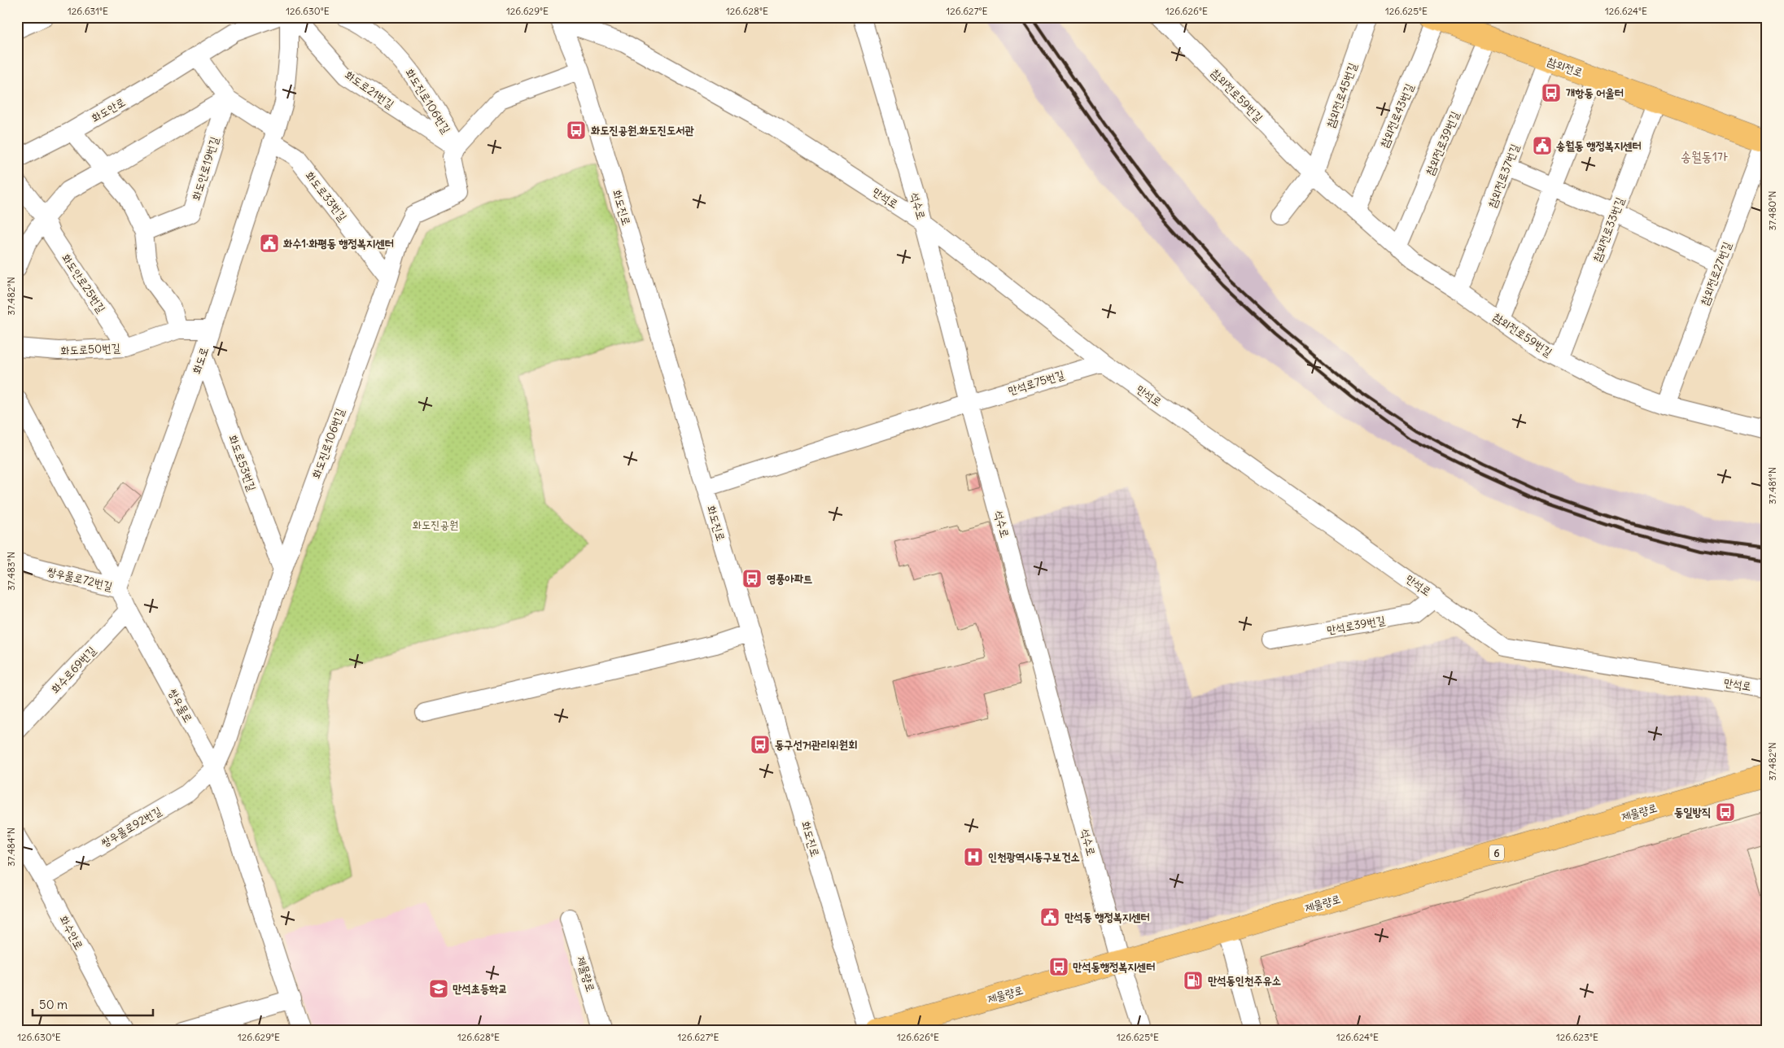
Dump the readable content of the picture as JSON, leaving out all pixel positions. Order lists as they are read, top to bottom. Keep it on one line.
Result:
{"streets":{"main road":["참외전로","제물량로","6"],"street":["화도로21번길","참외전로59번길","참외전로45번길","화도진로106번길","화도안로","참외전로43번길","참외전로39번길","화도안로19번길","참외전로37번길","화도로33번길","만석로","석수로","화도진로","참외전로33번길","참외전로27번길","화도안로25번길","화도로50번길","화도로","만석로75번길","화도로53번길","쌍우물로72번길","만석로39번길","화수로69번길","쌍우물로","쌍우물로92번길","화수안로"]},"crossings":[["참외전로","참외전로43번길"],["참외전로","참외전로39번길"],["참외전로","참외전로37번길"],["참외전로","참외전로33번길"],["참외전로","참외전로27번길"],["화도로21번길","화도진로106번길"],["참외전로59번길","참외전로45번길"],["참외전로59번길","참외전로43번길"],["참외전로59번길","참외전로39번길"],["참외전로59번길","참외전로37번길"],["참외전로59번길","참외전로33번길"],["참외전로59번길","참외전로27번길"],["화도진로106번길","화도로33번길"],["화도진로106번길","화도진로"],["화도진로106번길","화도로53번길"],["화도진로106번길","쌍우물로"],["화도진로106번길","쌍우물로92번길"],["화도로33번길","화도로"],["만석로","석수로"],["만석로","화도진로"],["만석로","만석로75번길"],["만석로","만석로39번길"],["석수로","만석로75번길"],["석수로","제물량로"],["화도진로","만석로75번길"],["화도안로25번길","화도로50번길"],["화도로50번길","화도로"],["화도로","화도로53번길"],["화도로","쌍우물로72번길"],["화도로","쌍우물로"],["쌍우물로72번길","쌍우물로"],["화수로69번길","쌍우물로"],["쌍우물로","쌍우물로92번길"],["쌍우물로92번길","화수안로"]],"districts":["송월동1가"],"parks":["화도진공원"],"places":{"bus stop":["개항동 어울터","화도진공원.화도진도서관","영풍아파트","동구선거관리위원회","동일방직","만석동행정복지센터"],"public building":["송월동 행정복지센터","화수1·화평동 행정복지센터","만석동 행정복지센터"],"hospital":["인천광역시동구보건소"],"fuel station":["만석동인천주유소"],"school or university":["만석초등학교"]},"scale_bar":"50 m","coordinates":["126.631°E","126.630°E","126.629°E","126.628°E","126.627°E","126.626°E","126.625°E","126.624°E","37.480°N","37.482°N","37.481°N","37.483°N","37.484°N","126.623°E"]}
